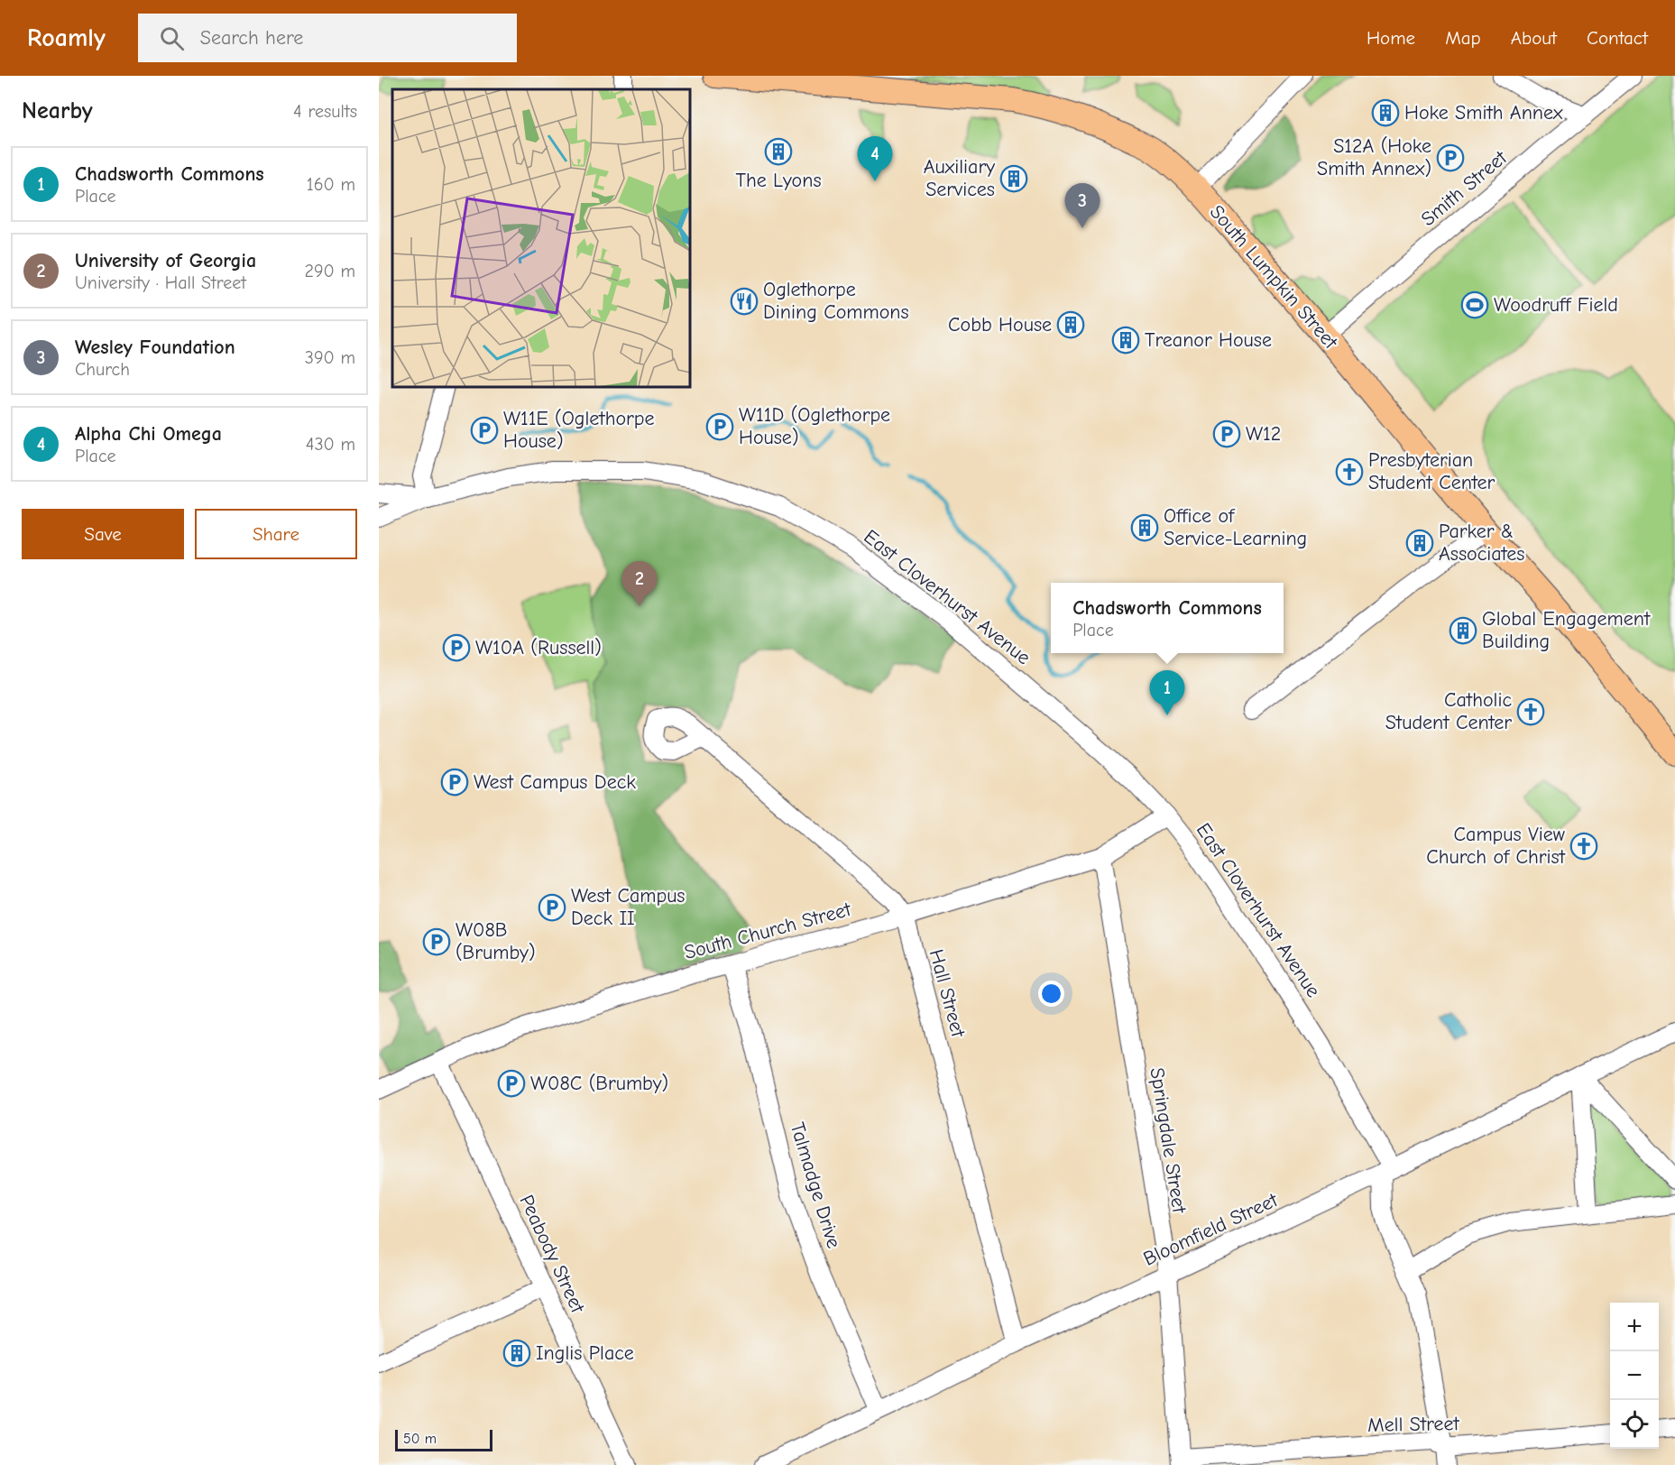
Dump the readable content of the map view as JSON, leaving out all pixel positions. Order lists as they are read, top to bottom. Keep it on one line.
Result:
{"streets":{"main road":["South Lumpkin Street"],"street":["Smith Street","East Cloverhurst Avenue","South Church Street","Hall Street","Springdale Street","Talmadge Drive","Bloomfield Street","Peabody Street","Mell Street"]},"crossings":[["Smith Street","South Lumpkin Street"],["East Cloverhurst Avenue","South Church Street"],["East Cloverhurst Avenue","Bloomfield Street"],["South Church Street","Hall Street"],["South Church Street","Springdale Street"],["South Church Street","Talmadge Drive"],["South Church Street","Peabody Street"],["Hall Street","Bloomfield Street"],["Springdale Street","Bloomfield Street"],["Springdale Street","Mell Street"],["Talmadge Drive","Bloomfield Street"]],"places":{"building":["Hoke Smith Annex","The Lyons","Auxiliary Services","Cobb House","Treanor House","Office of Service-Learning","Parker & Associates","Global Engagement Building","Inglis Place"],"parking":["S12A (Hoke Smith Annex)","W11D (Oglethorpe House)","W11E (Oglethorpe House)","W12","W10A (Russell)","West Campus Deck","West Campus Deck II","W08B (Brumby)","W08C (Brumby)"],"restaurant":["Oglethorpe Dining Commons"],"sports":["Woodruff Field"],"church":["Presbyterian Student Center","Catholic Student Center","Campus View Church of Christ"]},"scale_bar":"50 m","page":{"header":"Roamly","search":"Search here","nav":["Home","Map","About","Contact"],"heading":["Nearby","4 results"],"pins":["4","3","2","1"],"list":[{"mark":"1","name":"Chadsworth Commons","note":"Place","value":"160 m"},{"mark":"2","name":"University of Georgia","note":"University · Hall Street","value":"290 m"},{"mark":"3","name":"Wesley Foundation","note":"Church","value":"390 m"},{"mark":"4","name":"Alpha Chi Omega","note":"Place","value":"430 m"}],"buttons":["Save","Share"],"popup":["Chadsworth Commons","Place"],"map_buttons":["+","−"],"scale":"50 m"}}
